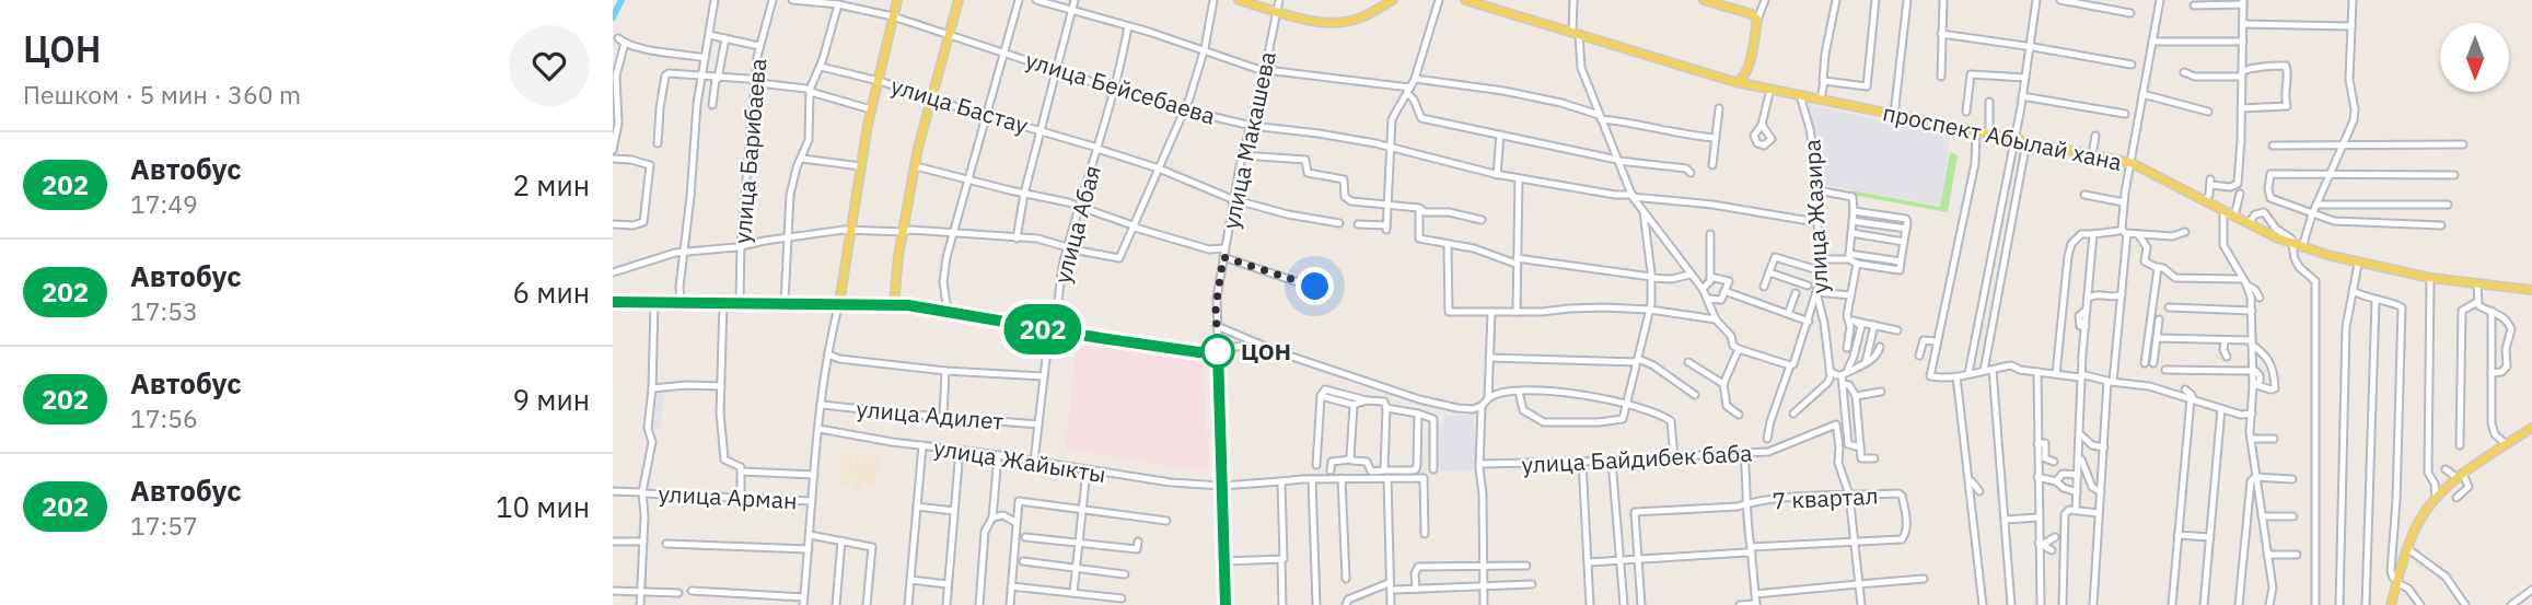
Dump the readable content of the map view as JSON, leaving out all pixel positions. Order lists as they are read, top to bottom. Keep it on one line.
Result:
{"streets":{"main road":["проспект Абылай хана"],"street":["улица Бейсебаева","улица Бастау","улица Макашева","улица Барибаева","улица Жазира","улица Абая","улица Адилет","улица Байдибек баба","улица Жайыкты","улица Арман","7 квартал"]},"crossings":[["улица Бейсебаева","улица Макашева"],["улица Бейсебаева","улица Жазира"],["улица Бейсебаева","улица Абая"],["улица Бастау","улица Макашева"],["улица Бастау","улица Абая"],["проспект Абылай хана","улица Жазира"],["улица Макашева","улица Жайыкты"],["улица Абая","улица Адилет"],["улица Абая","улица Жайыкты"]],"places":["ЦОН"],"lines":["bus line 202"],"north":"bottom","page":{"heading":["ЦОН","Пешком · 5 мин · 360 m"],"on_map":"202","list":[{"mark":"202","name":"Автобус","note":"17:49","value":"2 мин"},{"mark":"202","name":"Автобус","note":"17:53","value":"6 мин"},{"mark":"202","name":"Автобус","note":"17:56","value":"9 мин"},{"mark":"202","name":"Автобус","note":"17:57","value":"10 мин"}]}}
